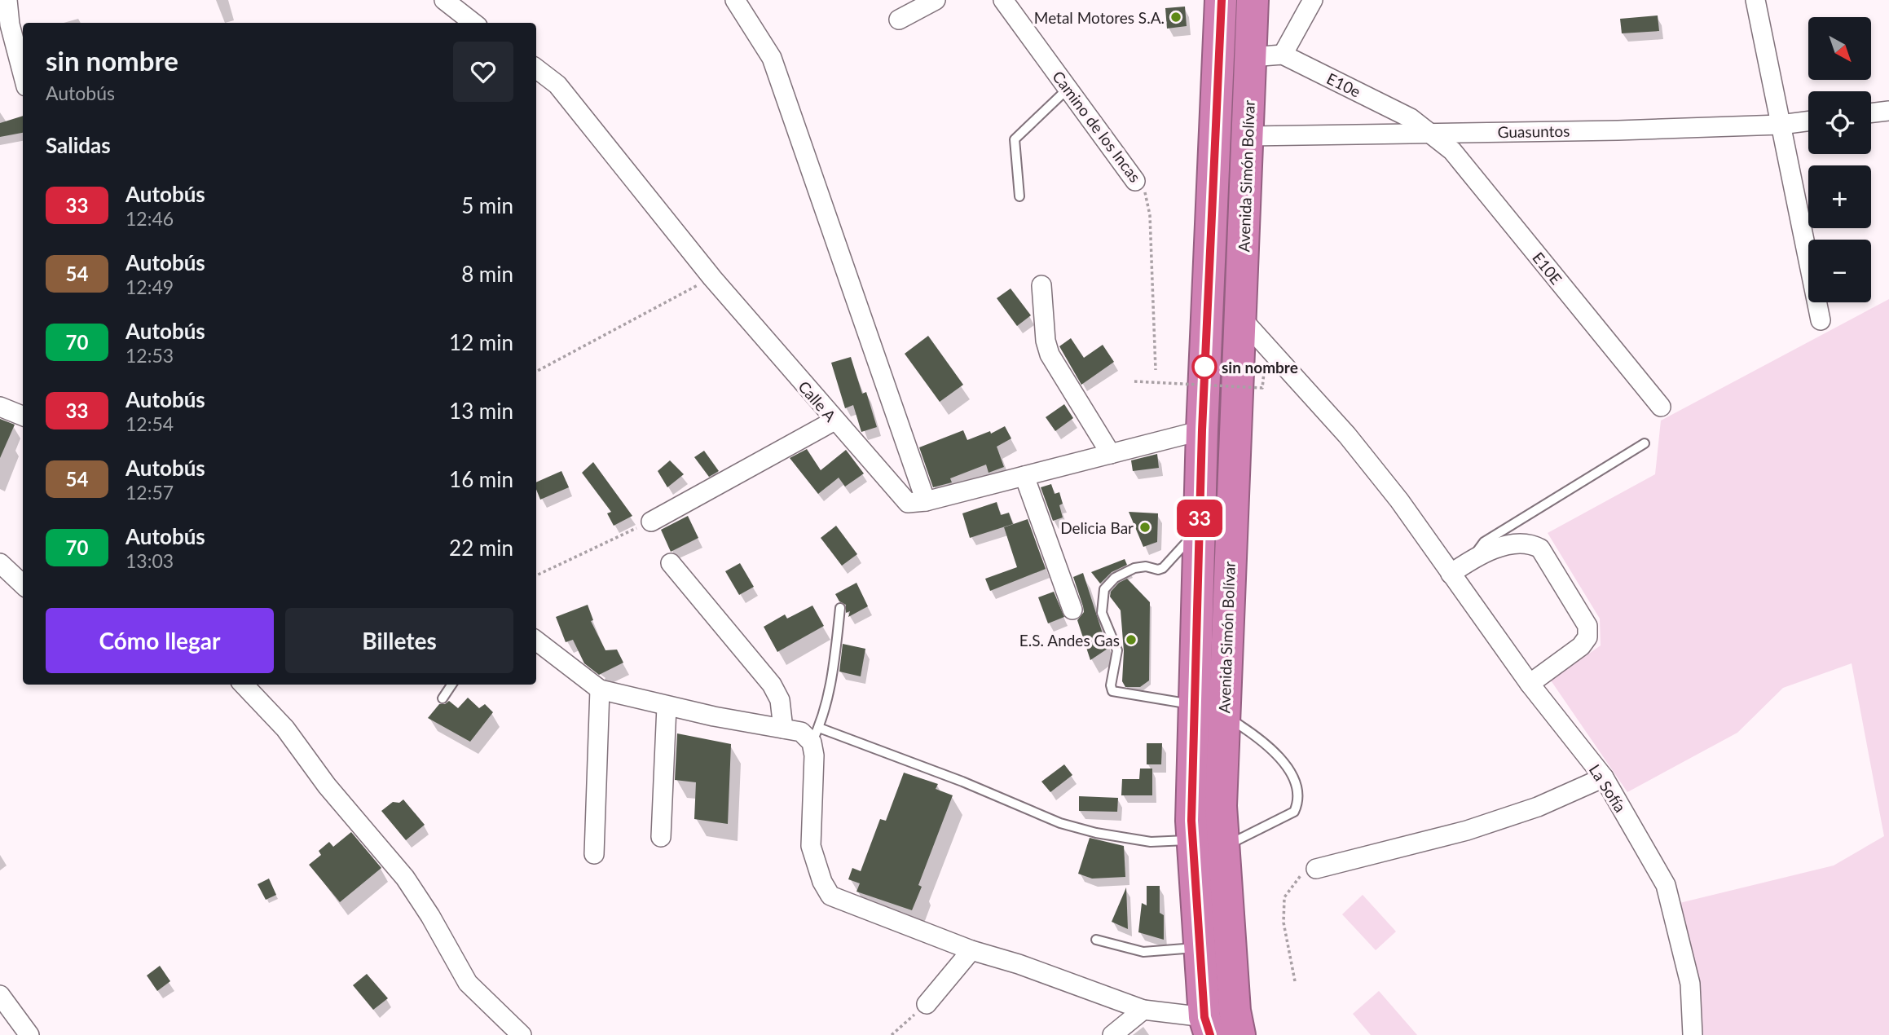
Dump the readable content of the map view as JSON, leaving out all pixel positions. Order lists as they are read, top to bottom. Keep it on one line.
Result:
{"streets":{"highway":["Avenida Simón Bolívar"],"street":["E10e","Camino de los Incas","Guasuntos","E10E","Calle A","La Sofía"]},"crossings":[["E10e","Guasuntos"],["E10e","E10E"],["Guasuntos","Avenida Simón Bolívar"],["Guasuntos","E10E"],["Avenida Simón Bolívar","Calle A"],["Avenida Simón Bolívar","La Sofía"]],"places":["Metal Motores S.A.","sin nombre","Delicia Bar","E.S. Andes Gas"],"lines":["bus line 33"],"north":"bottom right","page":{"on_map":"33","map_buttons":["+","−"],"heading":[["sin nombre","Autobús"],"Salidas"],"list":[{"mark":"33","name":"Autobús","note":"12:46","value":"5 min"},{"mark":"54","name":"Autobús","note":"12:49","value":"8 min"},{"mark":"70","name":"Autobús","note":"12:53","value":"12 min"},{"mark":"33","name":"Autobús","note":"12:54","value":"13 min"},{"mark":"54","name":"Autobús","note":"12:57","value":"16 min"},{"mark":"70","name":"Autobús","note":"13:03","value":"22 min"}],"buttons":["Cómo llegar","Billetes"]}}
